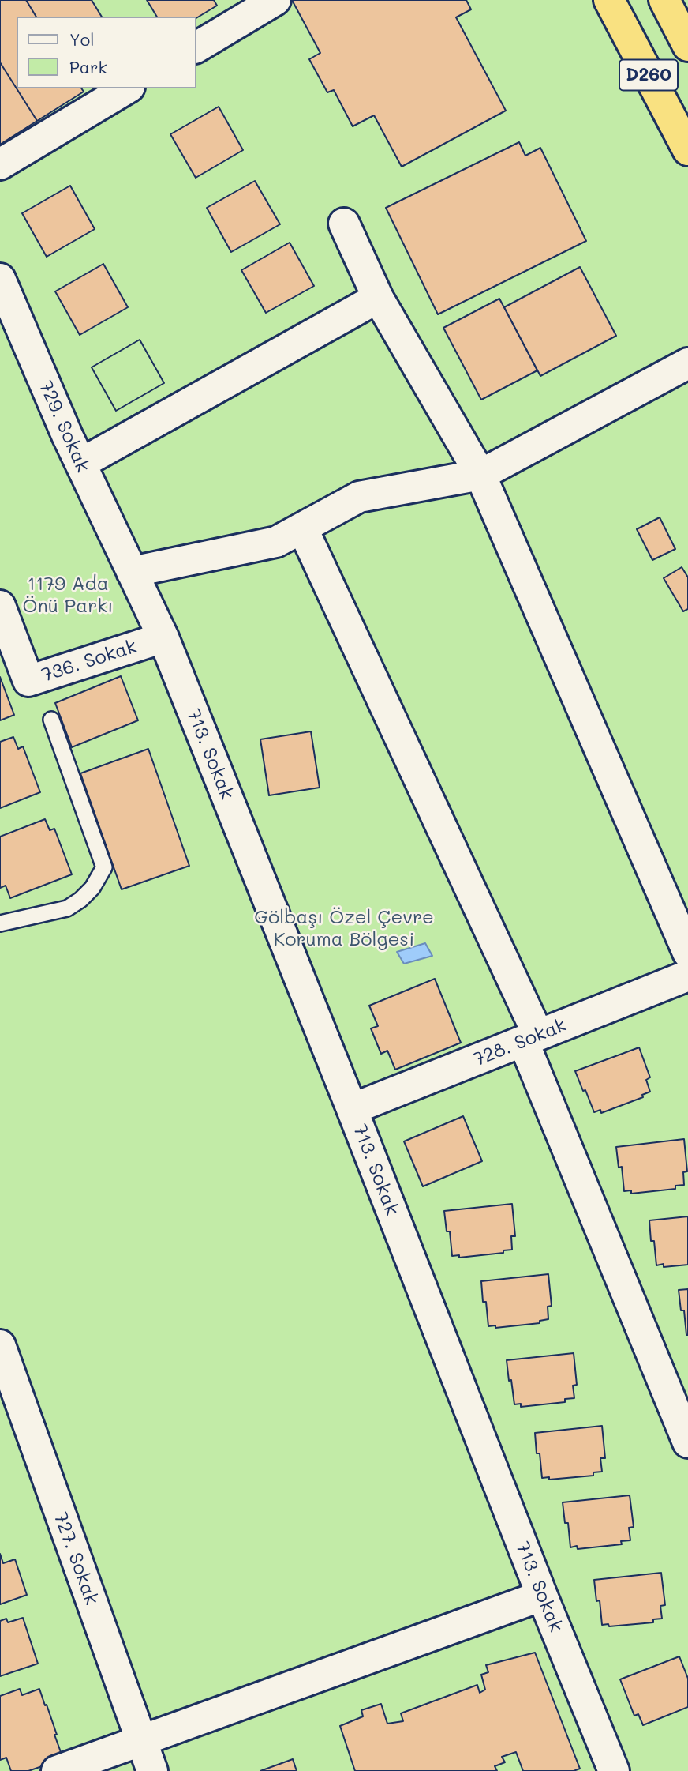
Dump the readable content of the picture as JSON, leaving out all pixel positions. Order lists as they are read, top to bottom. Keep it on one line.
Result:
{"streets":{"highway":["D260"],"street":["729. Sokak","736. Sokak","713. Sokak","728. Sokak","727. Sokak"]},"crossings":[["729. Sokak","713. Sokak"],["736. Sokak","713. Sokak"],["713. Sokak","728. Sokak"]],"parks":["1179 Ada Önü Parkı","Gölbaşı Özel Çevre Koruma Bölgesi"],"legend":["Yol","Park"]}
